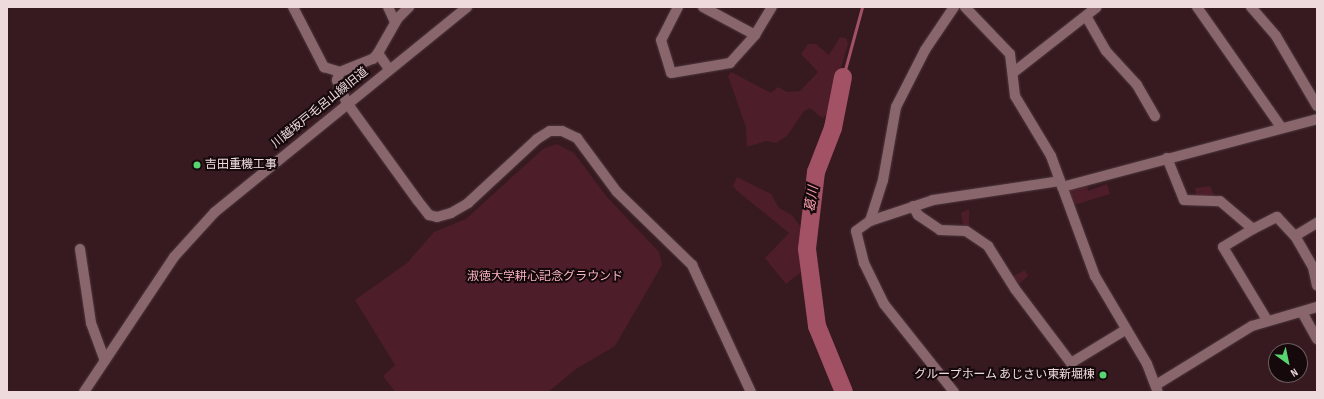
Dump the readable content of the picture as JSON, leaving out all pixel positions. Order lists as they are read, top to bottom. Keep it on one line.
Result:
{"streets":{"street":["川越坂戸毛呂山線旧道"]},"water":["葛川"],"parks":["淑徳大学耕心記念グラウンド"],"places":["吉田重機工事","グループホーム あじさい東新堀棟"],"north":"bottom right"}
